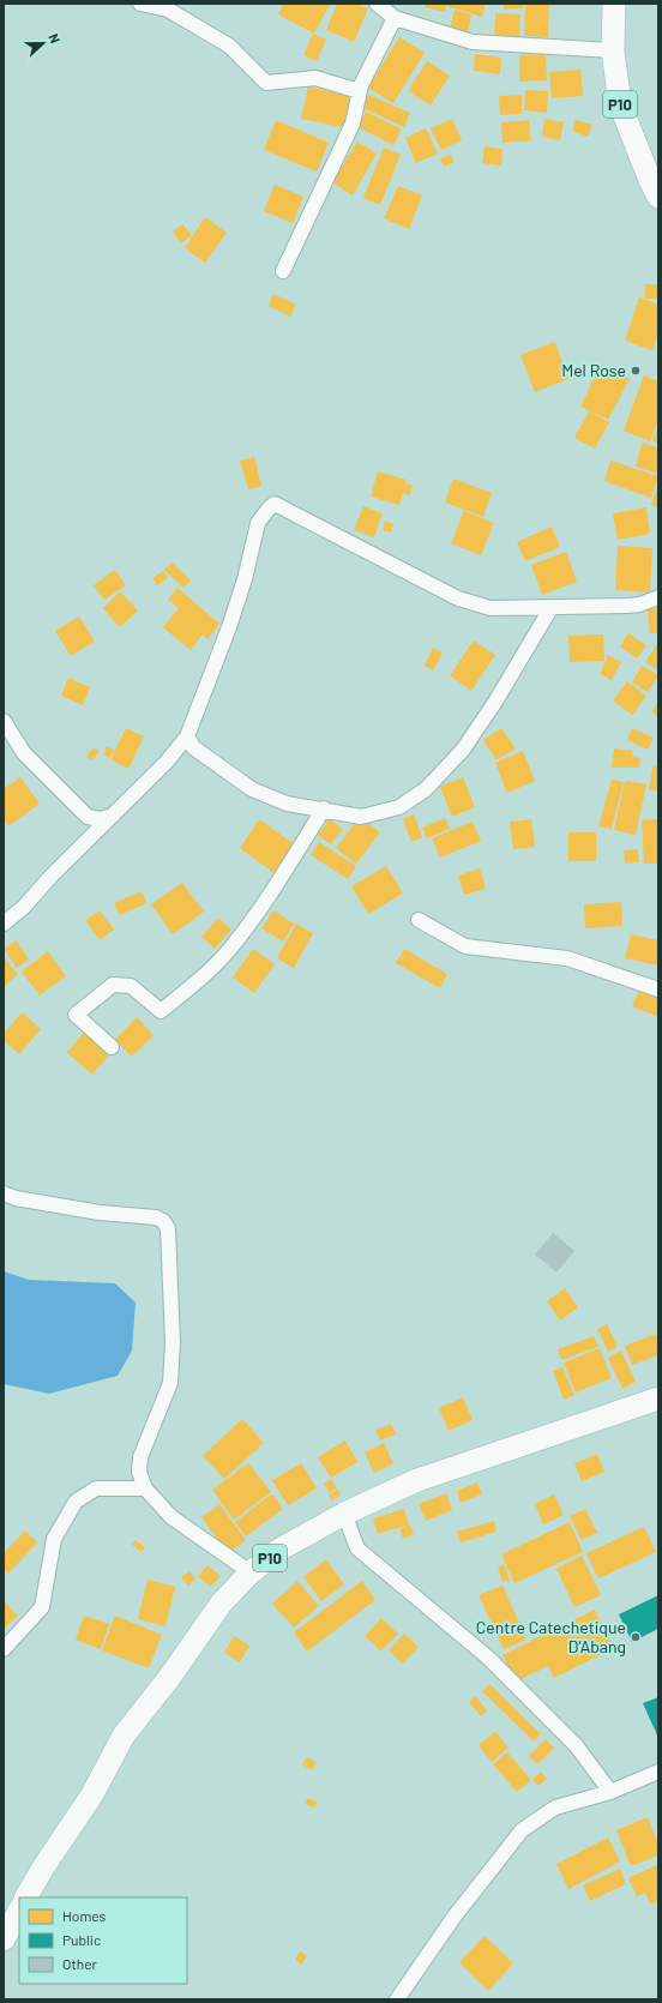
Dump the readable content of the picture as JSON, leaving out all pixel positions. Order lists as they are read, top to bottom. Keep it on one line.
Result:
{"streets":{"main road":["P10"]},"places":["Mel Rose","Centre Catechetique D’Abang"],"legend":["Homes","Public","Other"],"north":"right"}
